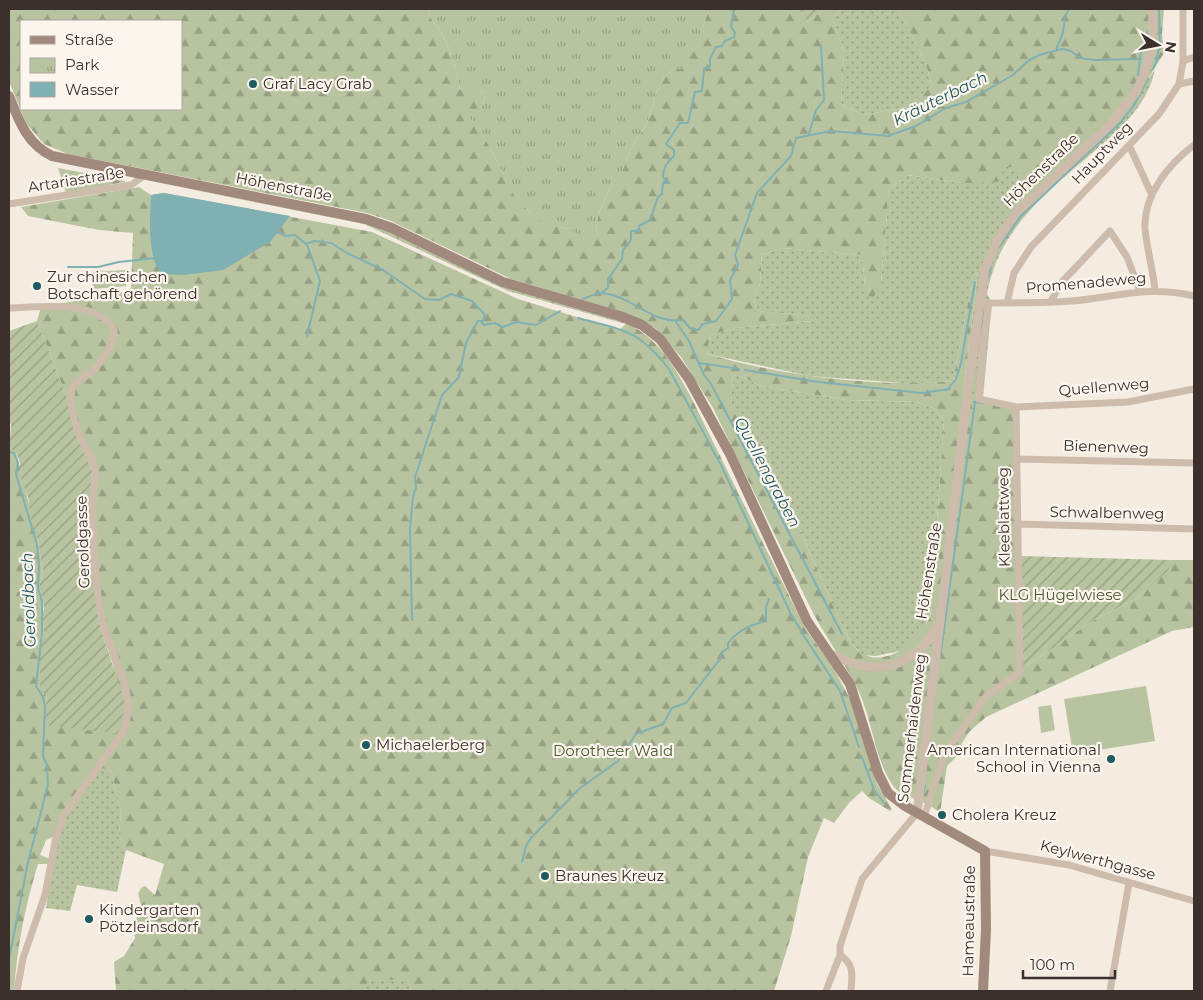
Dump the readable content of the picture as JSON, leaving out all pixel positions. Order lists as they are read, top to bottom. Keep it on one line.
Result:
{"streets":{"main road":["Höhenstraße","Keylwerthgasse","Hameaustraße"],"street":["Hauptweg","Artariastraße","Promenadeweg","Quellenweg","Bienenweg","Schwalbenweg","Kleeblattweg","Geroldgasse","Sommerhaidenweg"]},"crossings":[["Hauptweg","Promenadeweg"],["Höhenstraße","Artariastraße"],["Höhenstraße","Promenadeweg"],["Höhenstraße","Sommerhaidenweg"],["Höhenstraße","Keylwerthgasse"],["Quellenweg","Kleeblattweg"],["Bienenweg","Kleeblattweg"],["Schwalbenweg","Kleeblattweg"],["Kleeblattweg","Sommerhaidenweg"],["Kleeblattweg","Keylwerthgasse"],["Sommerhaidenweg","Keylwerthgasse"],["Keylwerthgasse","Hameaustraße"]],"water":["Kräuterbach","Quellengraben","Geroldbach"],"parks":["KLG Hügelwiese","Dorotheer Wald"],"places":["Graf Lacy Grab","Zur chinesichen Botschaft gehörend","Michaelerberg","American International School in Vienna","Cholera Kreuz","Braunes Kreuz","Kindergarten Pötzleinsdorf"],"legend":["Straße","Park","Wasser"],"scale_bar":"100 m","north":"right"}
